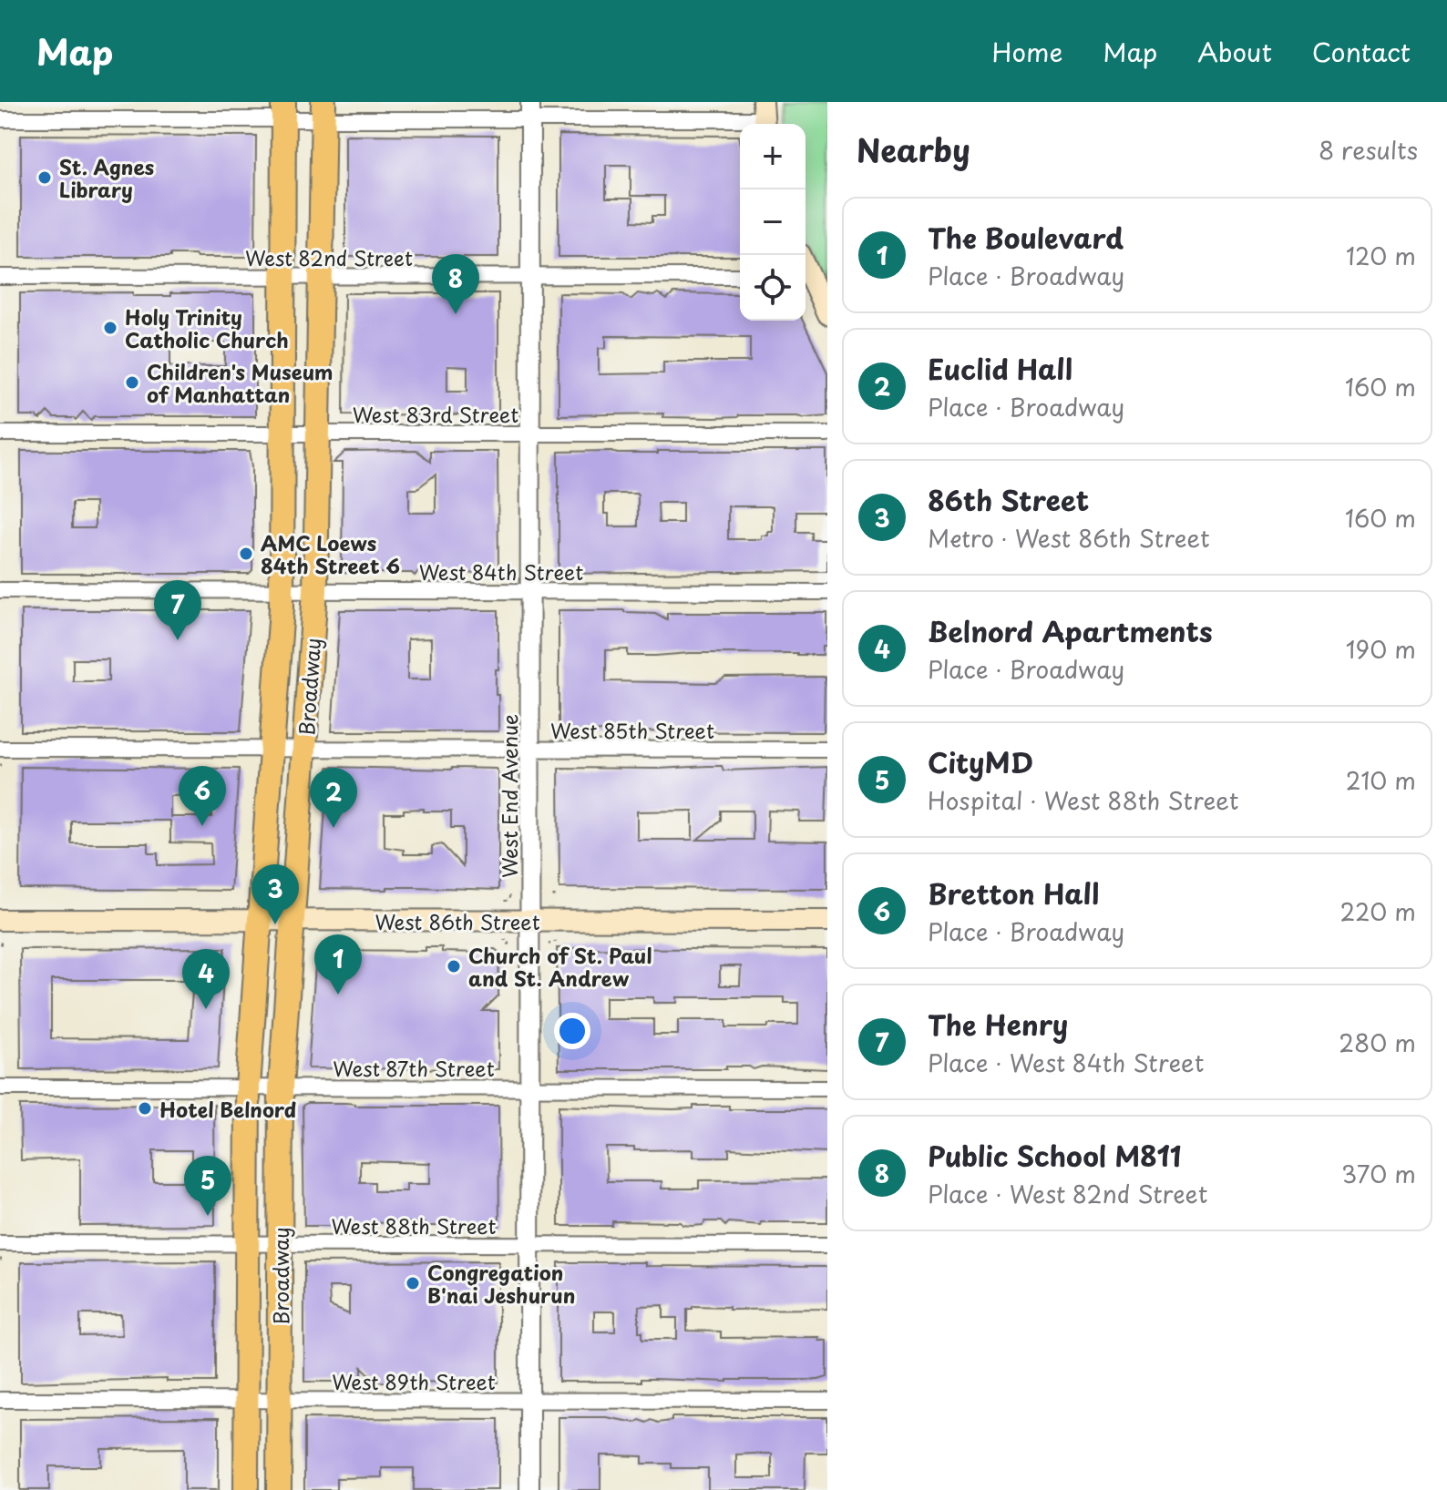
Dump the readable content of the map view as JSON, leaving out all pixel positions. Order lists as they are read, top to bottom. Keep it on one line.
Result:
{"streets":{"main road":["Broadway","West 86th Street"],"street":["West 82nd Street","West 83rd Street","West 84th Street","West 85th Street","West End Avenue","West 87th Street","West 88th Street","West 89th Street"]},"crossings":[["West 82nd Street","Broadway"],["West 82nd Street","West End Avenue"],["West 83rd Street","Broadway"],["West 83rd Street","West End Avenue"],["West 84th Street","Broadway"],["West 84th Street","West End Avenue"],["Broadway","West 85th Street"],["Broadway","West 86th Street"],["Broadway","West 87th Street"],["Broadway","West 88th Street"],["Broadway","West 89th Street"],["West 85th Street","West End Avenue"],["West End Avenue","West 86th Street"],["West End Avenue","West 87th Street"],["West End Avenue","West 88th Street"],["West End Avenue","West 89th Street"]],"places":["St. Agnes Library","Holy Trinity Catholic Church","Children's Museum of Manhattan","AMC Loews 84th Street 6","Church of St. Paul and St. Andrew","Hotel Belnord","Congregation B'nai Jeshurun"],"page":{"header":"Map","nav":["Home","Map","About","Contact"],"heading":["Nearby","8 results"],"map_buttons":["+","−"],"list":[{"mark":"1","name":"The Boulevard","note":"Place · Broadway","value":"120 m"},{"mark":"2","name":"Euclid Hall","note":"Place · Broadway","value":"160 m"},{"mark":"3","name":"86th Street","note":"Metro · West 86th Street","value":"160 m"},{"mark":"4","name":"Belnord Apartments","note":"Place · Broadway","value":"190 m"},{"mark":"5","name":"CityMD","note":"Hospital · West 88th Street","value":"210 m"},{"mark":"6","name":"Bretton Hall","note":"Place · Broadway","value":"220 m"},{"mark":"7","name":"The Henry","note":"Place · West 84th Street","value":"280 m"},{"mark":"8","name":"Public School M811","note":"Place · West 82nd Street","value":"370 m"}],"pins":["8","7","6","2","3","1","4","5"]}}
